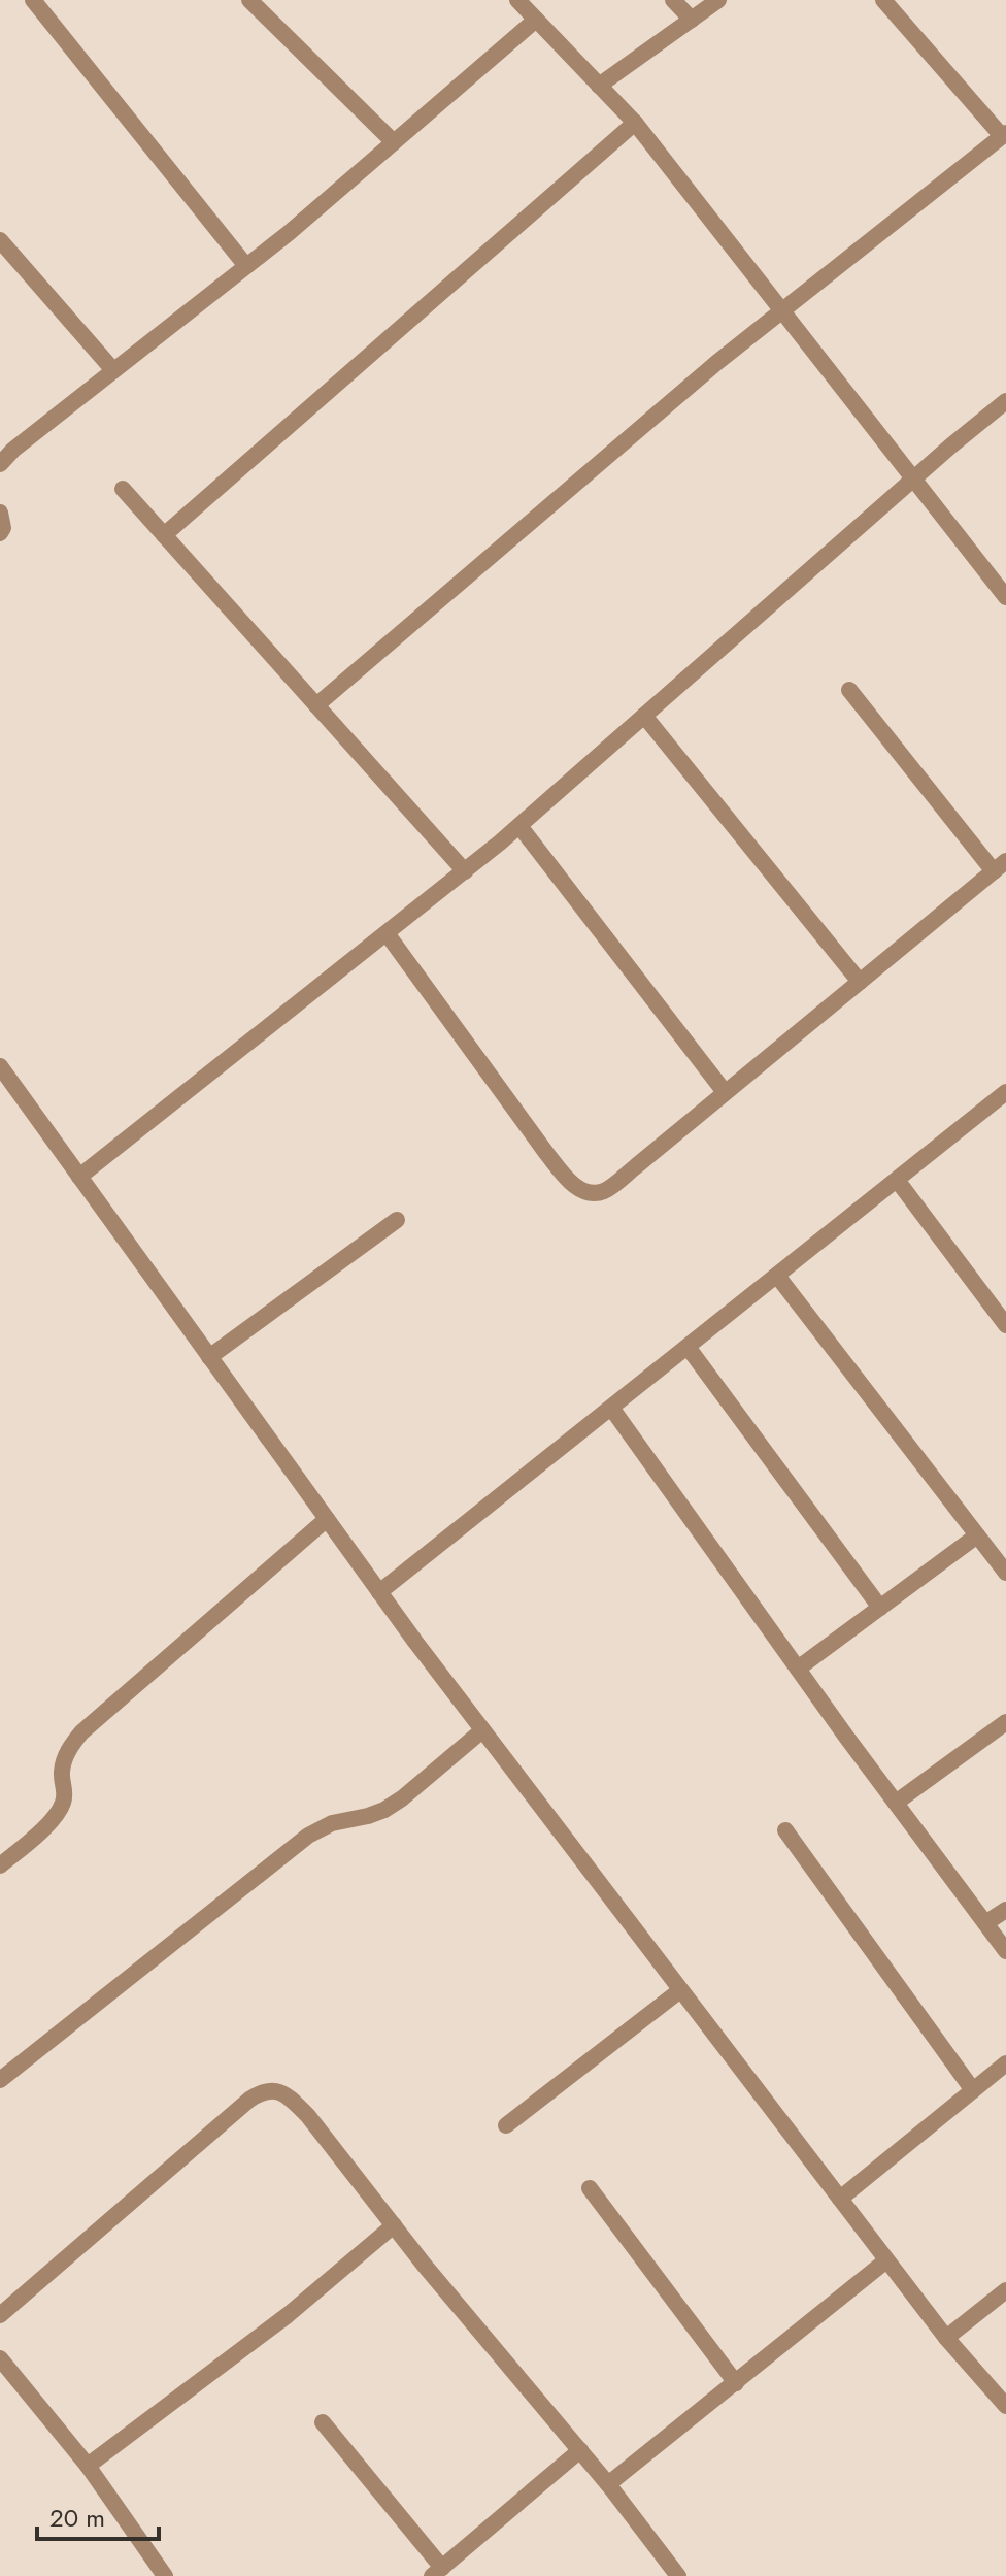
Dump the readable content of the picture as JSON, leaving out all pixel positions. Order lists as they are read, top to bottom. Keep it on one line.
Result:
{"scale_bar":"20 m"}
